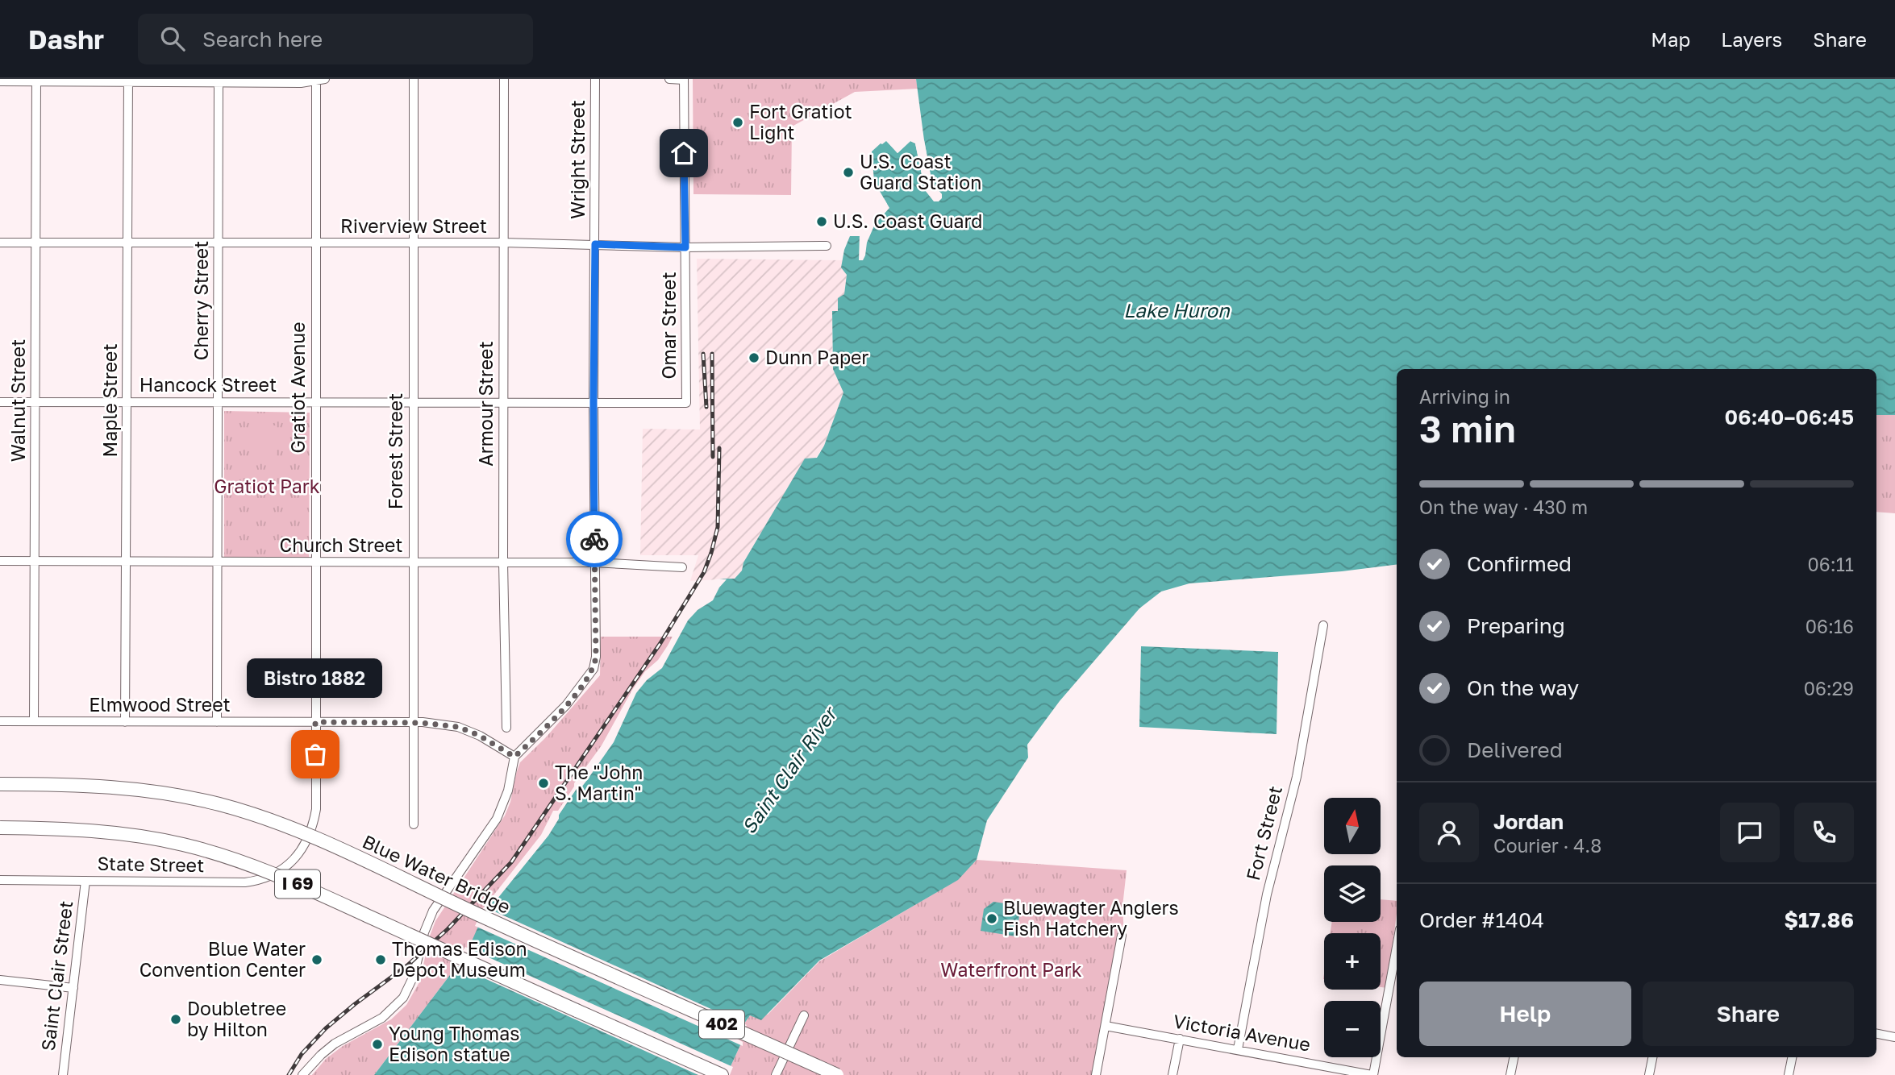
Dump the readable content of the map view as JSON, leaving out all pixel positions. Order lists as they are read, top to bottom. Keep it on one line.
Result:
{"streets":{"highway":["Blue Water Bridge","I 69","402"],"street":["Wright Street","Riverview Street","Cherry Street","Omar Street","Hancock Street","Gratiot Avenue","Walnut Street","Maple Street","Armour Street","Forest Street","Church Street","Elmwood Street","Fort Street","State Street","Saint Clair Street","Victoria Avenue"]},"crossings":[["Wright Street","Riverview Street"],["Wright Street","Hancock Street"],["Wright Street","Church Street"],["Wright Street","Elmwood Street"],["Riverview Street","Cherry Street"],["Riverview Street","Omar Street"],["Riverview Street","Gratiot Avenue"],["Riverview Street","Walnut Street"],["Riverview Street","Maple Street"],["Riverview Street","Armour Street"],["Riverview Street","Forest Street"],["Cherry Street","Hancock Street"],["Cherry Street","Church Street"],["Cherry Street","Elmwood Street"],["Omar Street","Hancock Street"],["Hancock Street","Gratiot Avenue"],["Hancock Street","Walnut Street"],["Hancock Street","Maple Street"],["Hancock Street","Armour Street"],["Hancock Street","Forest Street"],["Gratiot Avenue","Church Street"],["Gratiot Avenue","Elmwood Street"],["Gratiot Avenue","State Street"],["Walnut Street","Church Street"],["Walnut Street","Elmwood Street"],["Maple Street","Church Street"],["Maple Street","Elmwood Street"],["Armour Street","Church Street"],["Forest Street","Church Street"],["Forest Street","Elmwood Street"],["Fort Street","Victoria Avenue"],["State Street","Saint Clair Street"],["I 69","402"]],"water":["Lake Huron","Saint Clair River"],"parks":["Gratiot Park","Waterfront Park"],"places":["Fort Gratiot Light","U.S. Coast Guard Station","U.S. Coast Guard","Dunn Paper","Bistro 1882","The \"John S. Martin\"","Bluewagter Anglers Fish Hatchery","Blue Water Convention Center","Thomas Edison Depot Museum","Doubletree by Hilton","Young Thomas Edison statue"],"north":"top","page":{"header":"Dashr","search":"Search here","nav":["Map","Layers","Share"],"heading":["3 min","Arriving in","06:40–06:45"],"panel":["Jordan","Courier · 4.8","Order #1404","$17.86"],"bar":"On the way · 430 m","list":[["Confirmed","06:11"],["Preparing","06:16"],["On the way","06:29"],"Delivered"],"bubble":"Bistro 1882","map_buttons":["+","−"],"buttons":["Help","Share"]}}
